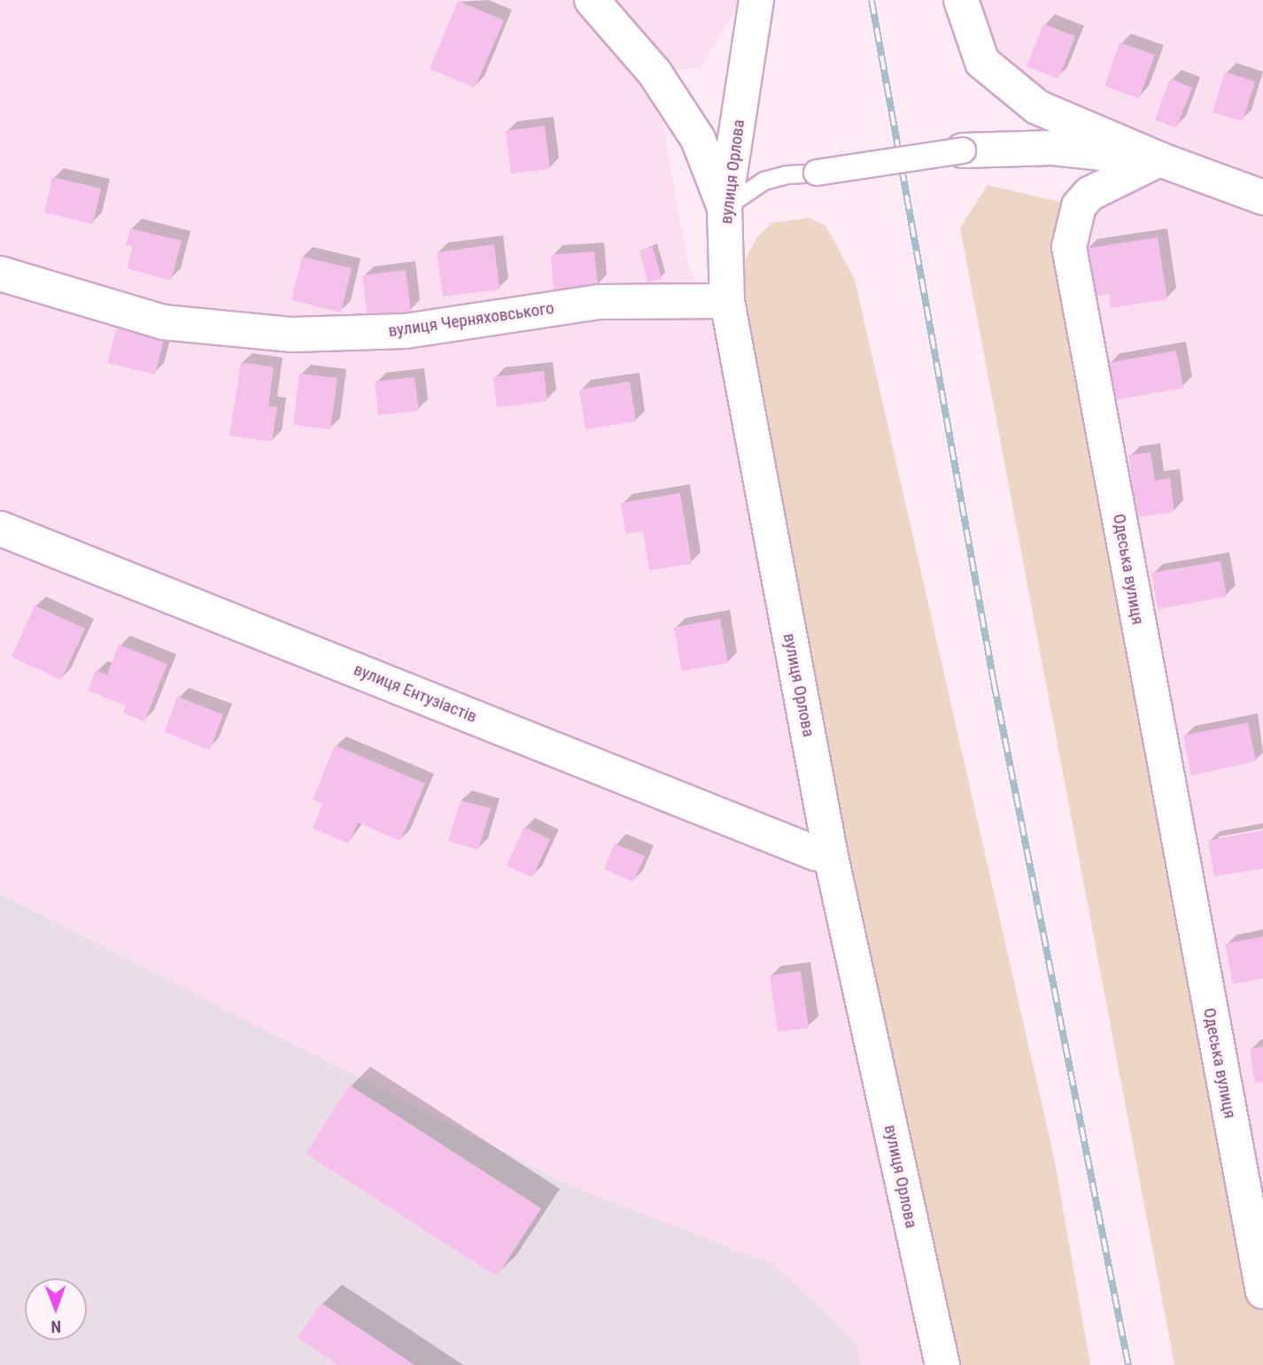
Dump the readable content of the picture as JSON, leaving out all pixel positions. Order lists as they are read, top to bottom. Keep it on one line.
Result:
{"streets":{"street":["вулиця Орлова","вулиця Черняховського","Одеська вулиця","вулиця Ентузіастів"]},"crossings":[["вулиця Орлова","вулиця Черняховського"],["вулиця Орлова","вулиця Ентузіастів"]],"north":"bottom"}
